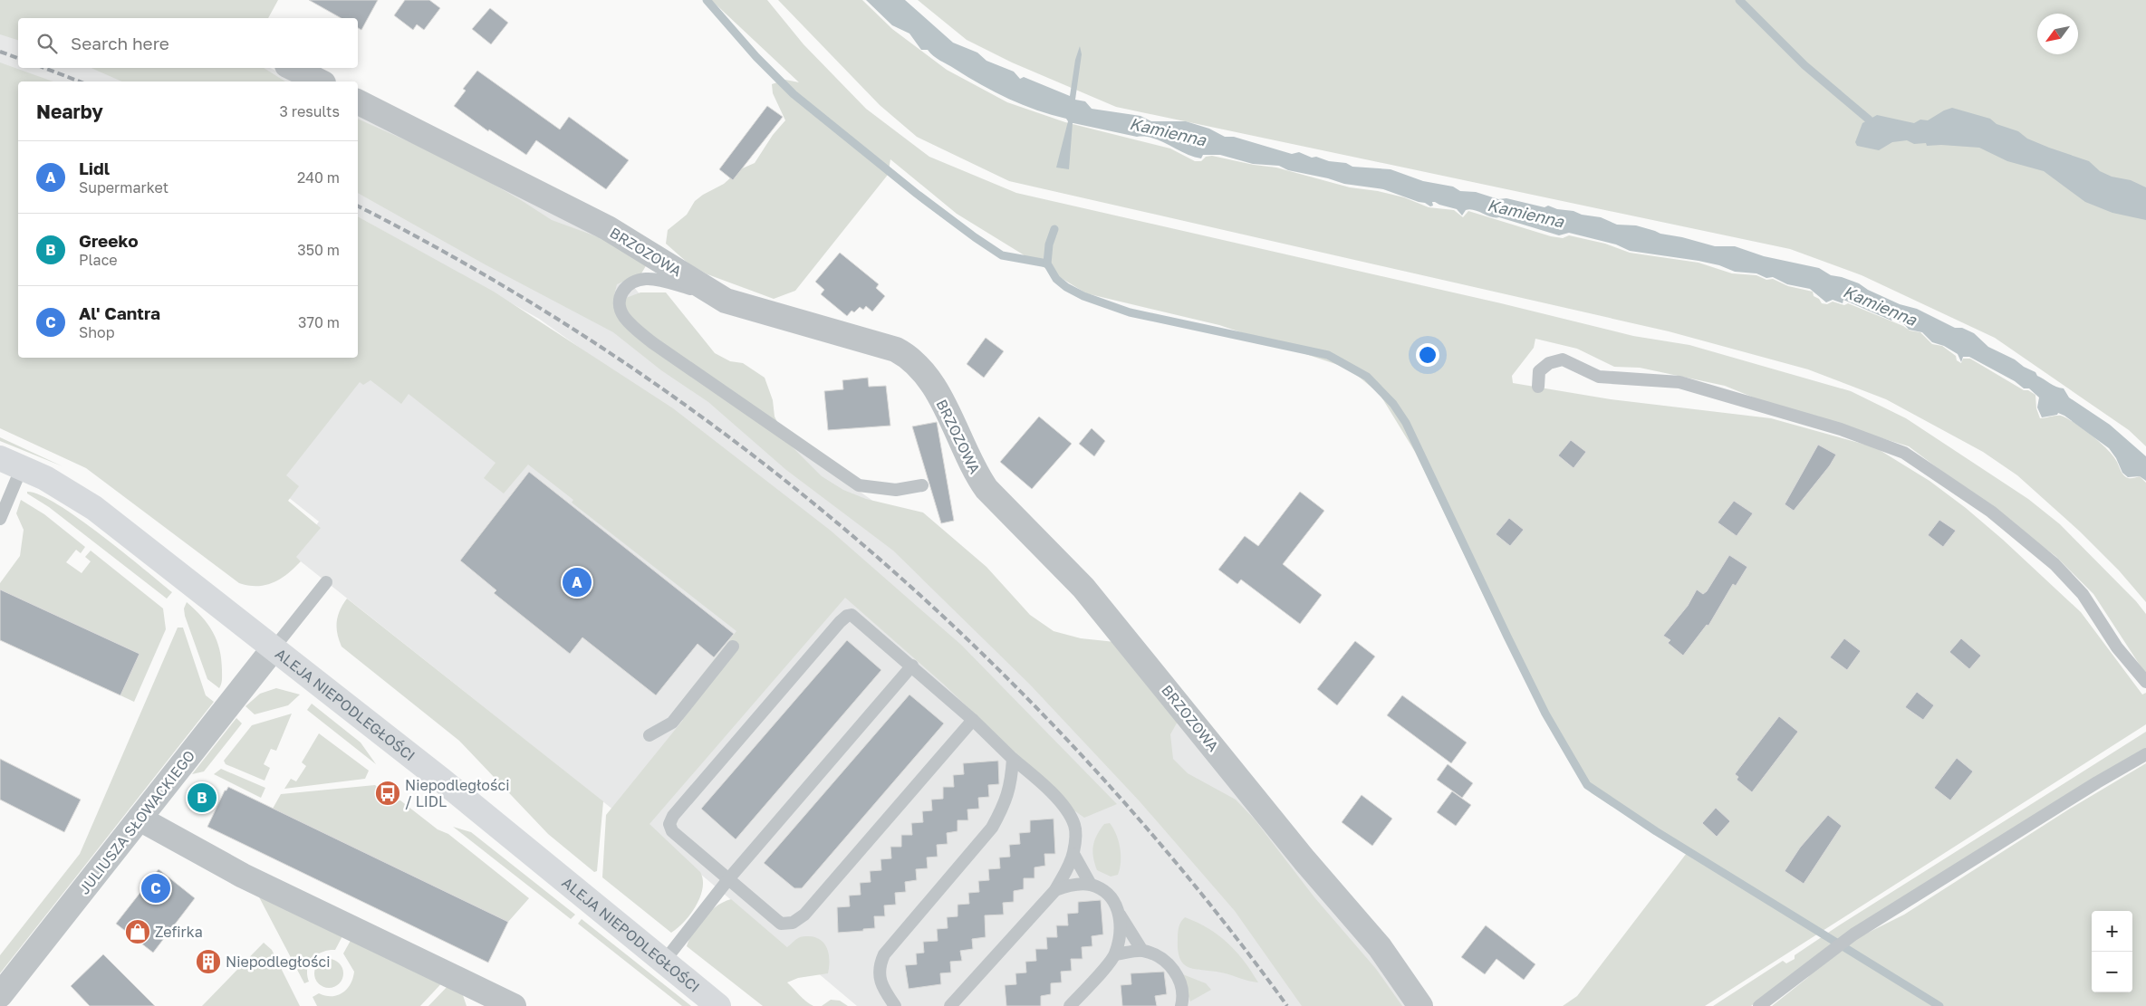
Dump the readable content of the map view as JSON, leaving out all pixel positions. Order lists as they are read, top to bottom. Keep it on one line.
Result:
{"streets":{"street":["BRZOZOWA","ALEJA NIEPODLEGŁOŚCI","JULIUSZA SŁOWACKIEGO"]},"crossings":[["ALEJA NIEPODLEGŁOŚCI","JULIUSZA SŁOWACKIEGO"]],"water":["Kamienna"],"places":{"bus stop":["Niepodległości / LIDL"],"shop":["Zefirka"],"building":["Niepodległości"]},"north":"bottom left","page":{"search":"Search here","heading":["Nearby","3 results"],"list":[{"mark":"A","name":"Lidl","note":"Supermarket","value":"240 m"},{"mark":"B","name":"Greeko","note":"Place","value":"350 m"},{"mark":"C","name":"Al' Cantra","note":"Shop","value":"370 m"}],"pins":["A","B","C"],"map_buttons":["+","−"]}}
